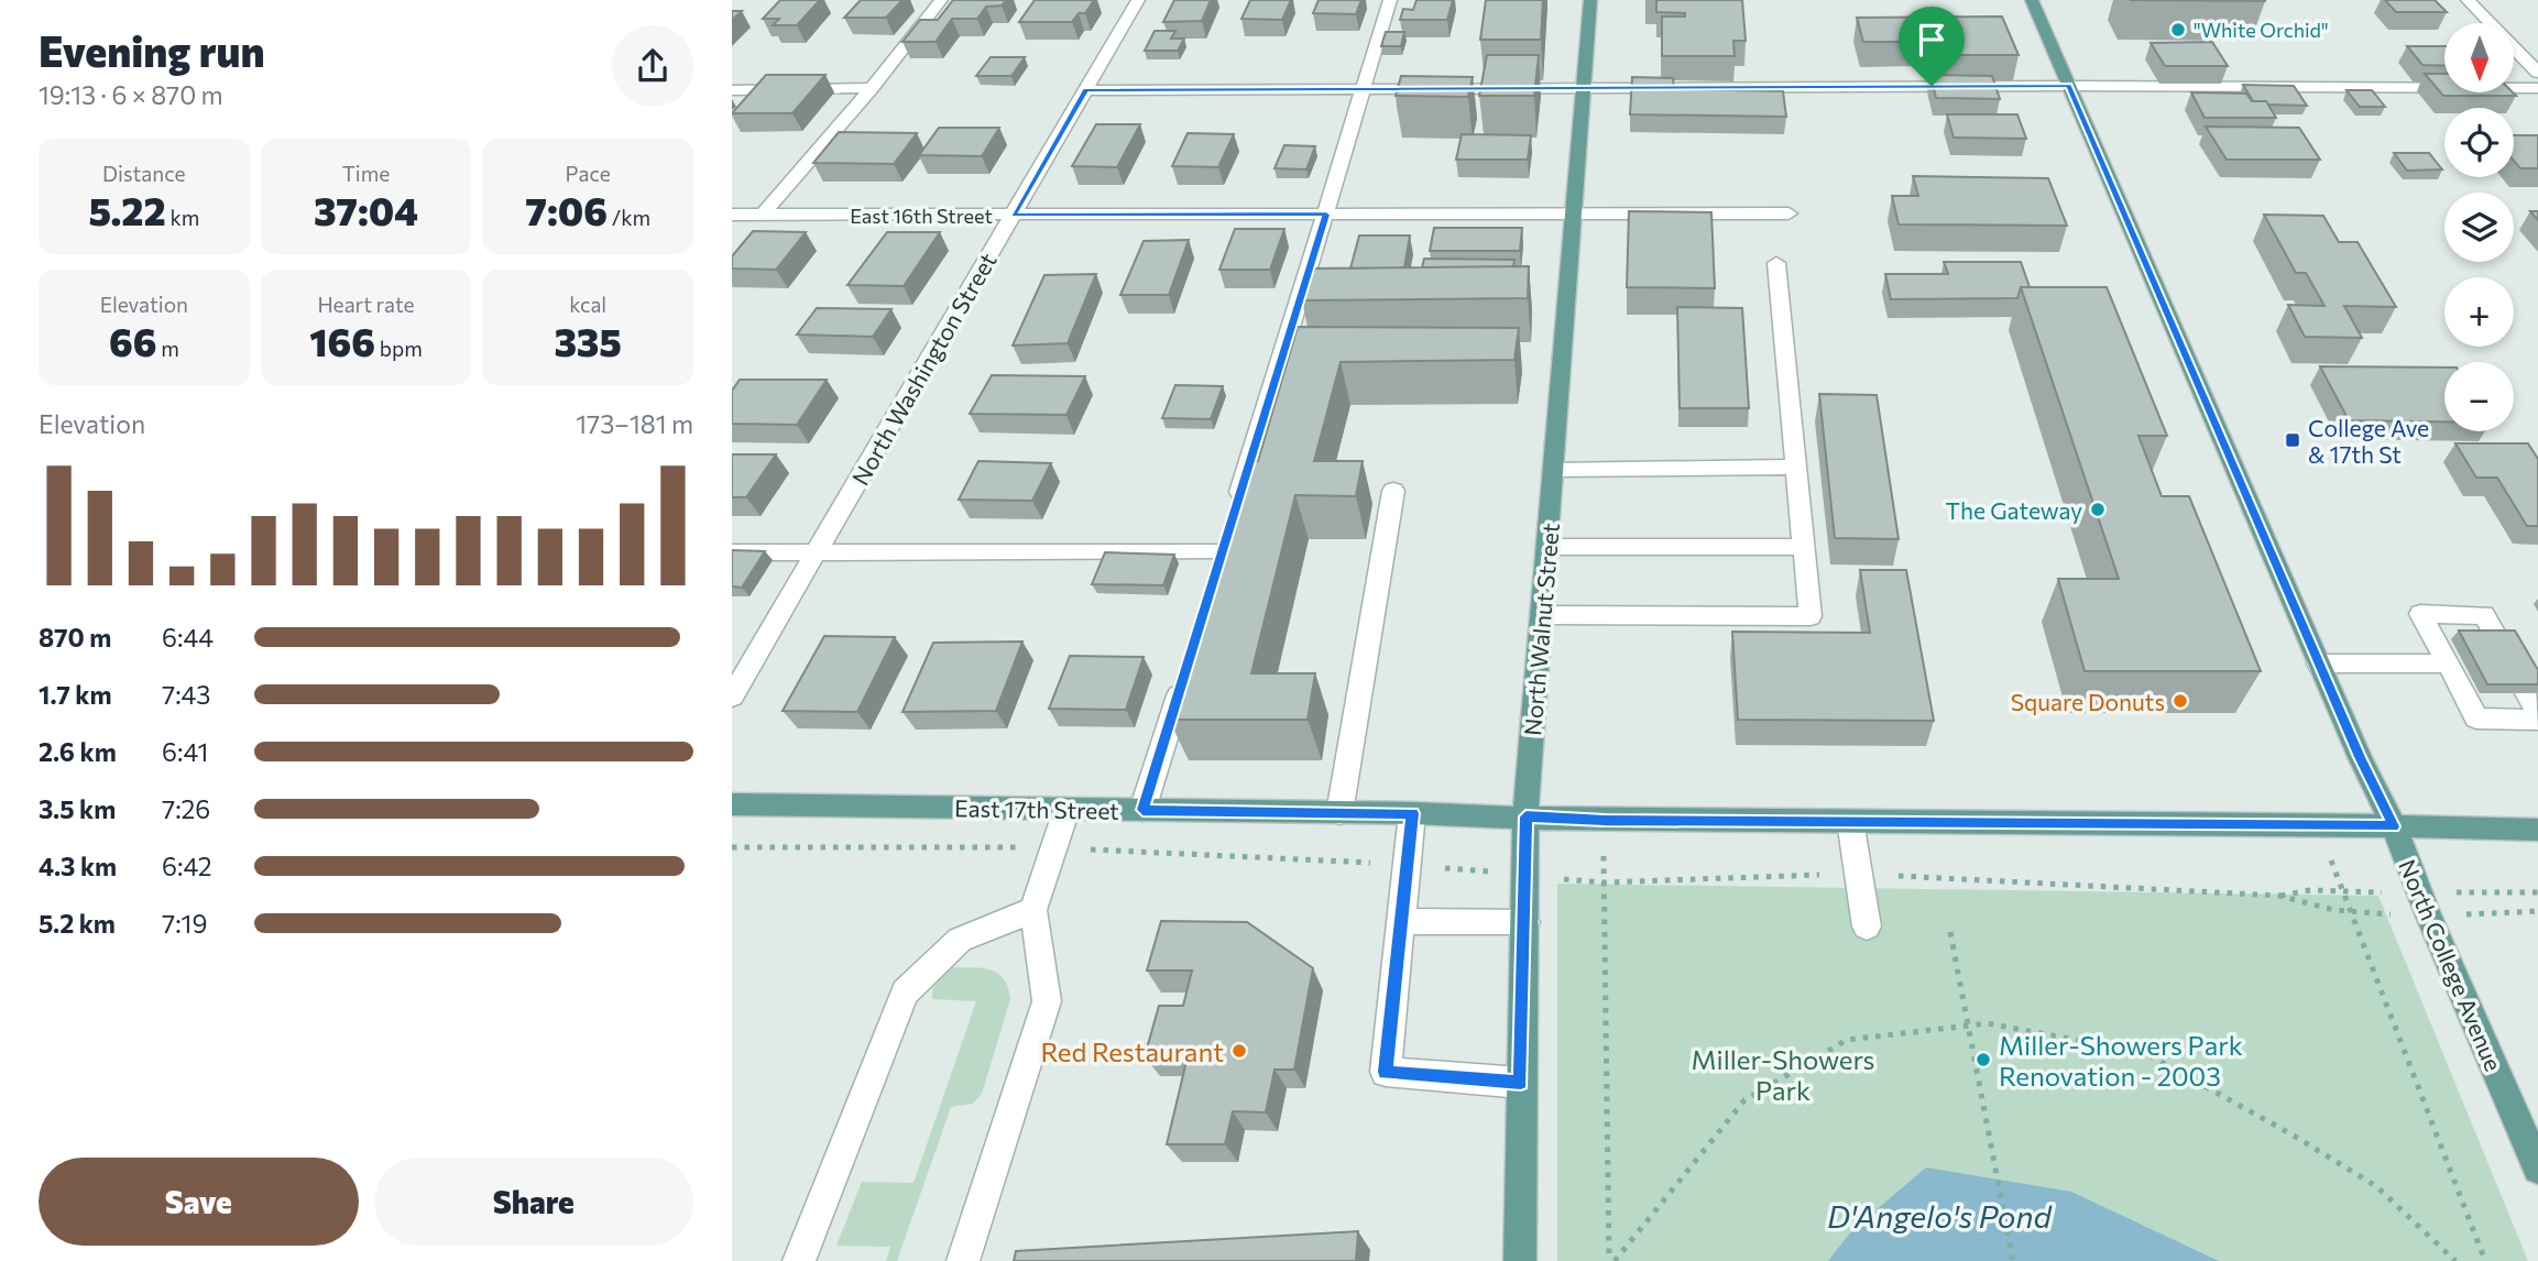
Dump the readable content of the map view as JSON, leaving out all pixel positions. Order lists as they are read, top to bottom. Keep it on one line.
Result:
{"streets":{"main road":["North Walnut Street","East 17th Street","North College Avenue"],"street":["East 16th Street","North Washington Street"]},"crossings":[["East 16th Street","North Washington Street"],["East 16th Street","North Walnut Street"],["North Walnut Street","East 17th Street"],["East 17th Street","North College Avenue"]],"water":["D'Angelo's Pond"],"parks":["Miller-Showers Park"],"places":{"other":["\"White Orchid\"","The Gateway","Square Donuts","Red Restaurant","Miller-Showers Park Renovation - 2003"],"transit":["College Ave & 17th St"]},"north":"bottom","page":{"heading":["Evening run","19:13 · 6 × 870 m"],"map_buttons":["+","−"],"stats":[["Distance","5.22 km"],["Time","37:04"],["Pace","7:06 /km"],["Elevation","66 m"],["Heart rate","166 bpm"],["kcal","335"]],"chart":["Elevation","173–181 m"],"list":[{"name":"870 m","note":"6:44"},{"name":"1.7 km","note":"7:43"},{"name":"2.6 km","note":"6:41"},{"name":"3.5 km","note":"7:26"},{"name":"4.3 km","note":"6:42"},{"name":"5.2 km","note":"7:19"}],"buttons":["Save","Share"]}}
